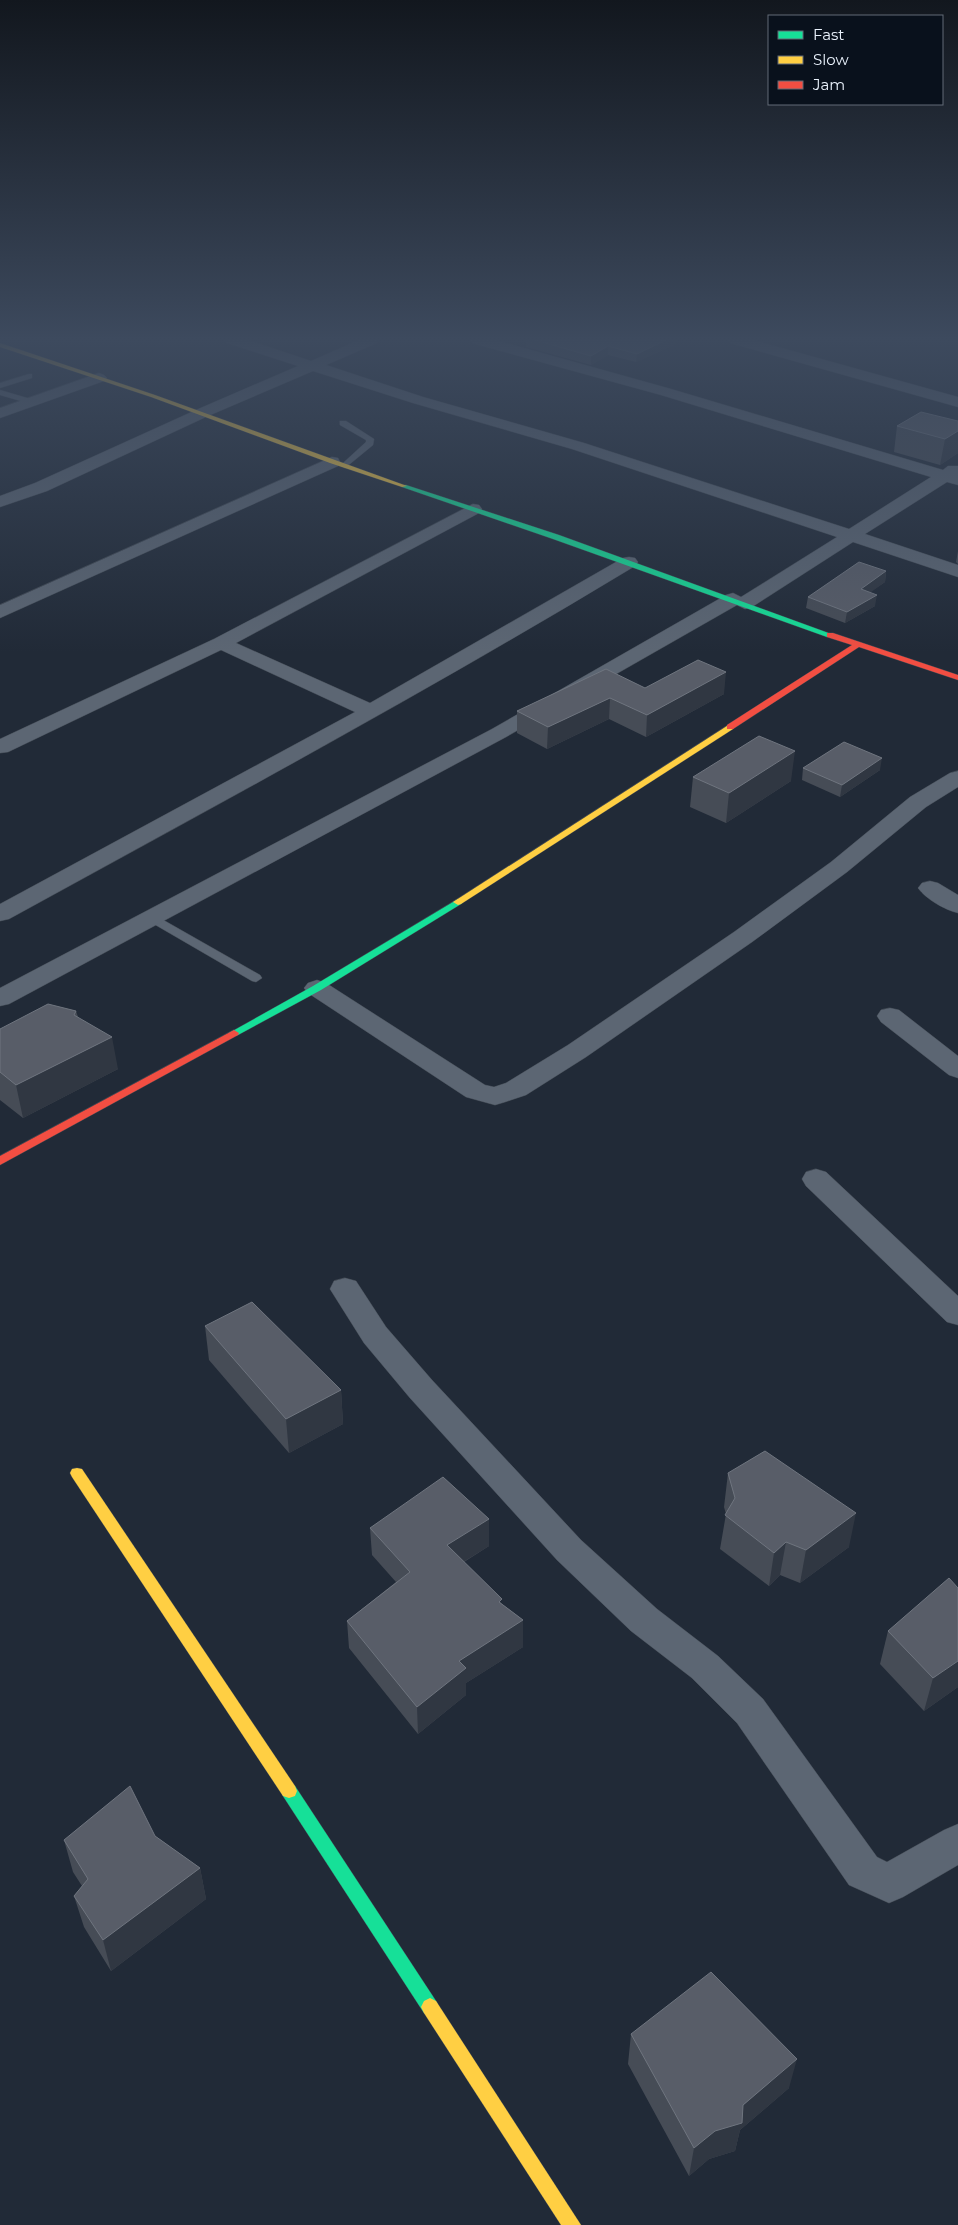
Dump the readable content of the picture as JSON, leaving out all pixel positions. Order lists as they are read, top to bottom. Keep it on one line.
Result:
{"legend":["Fast","Slow","Jam"]}
